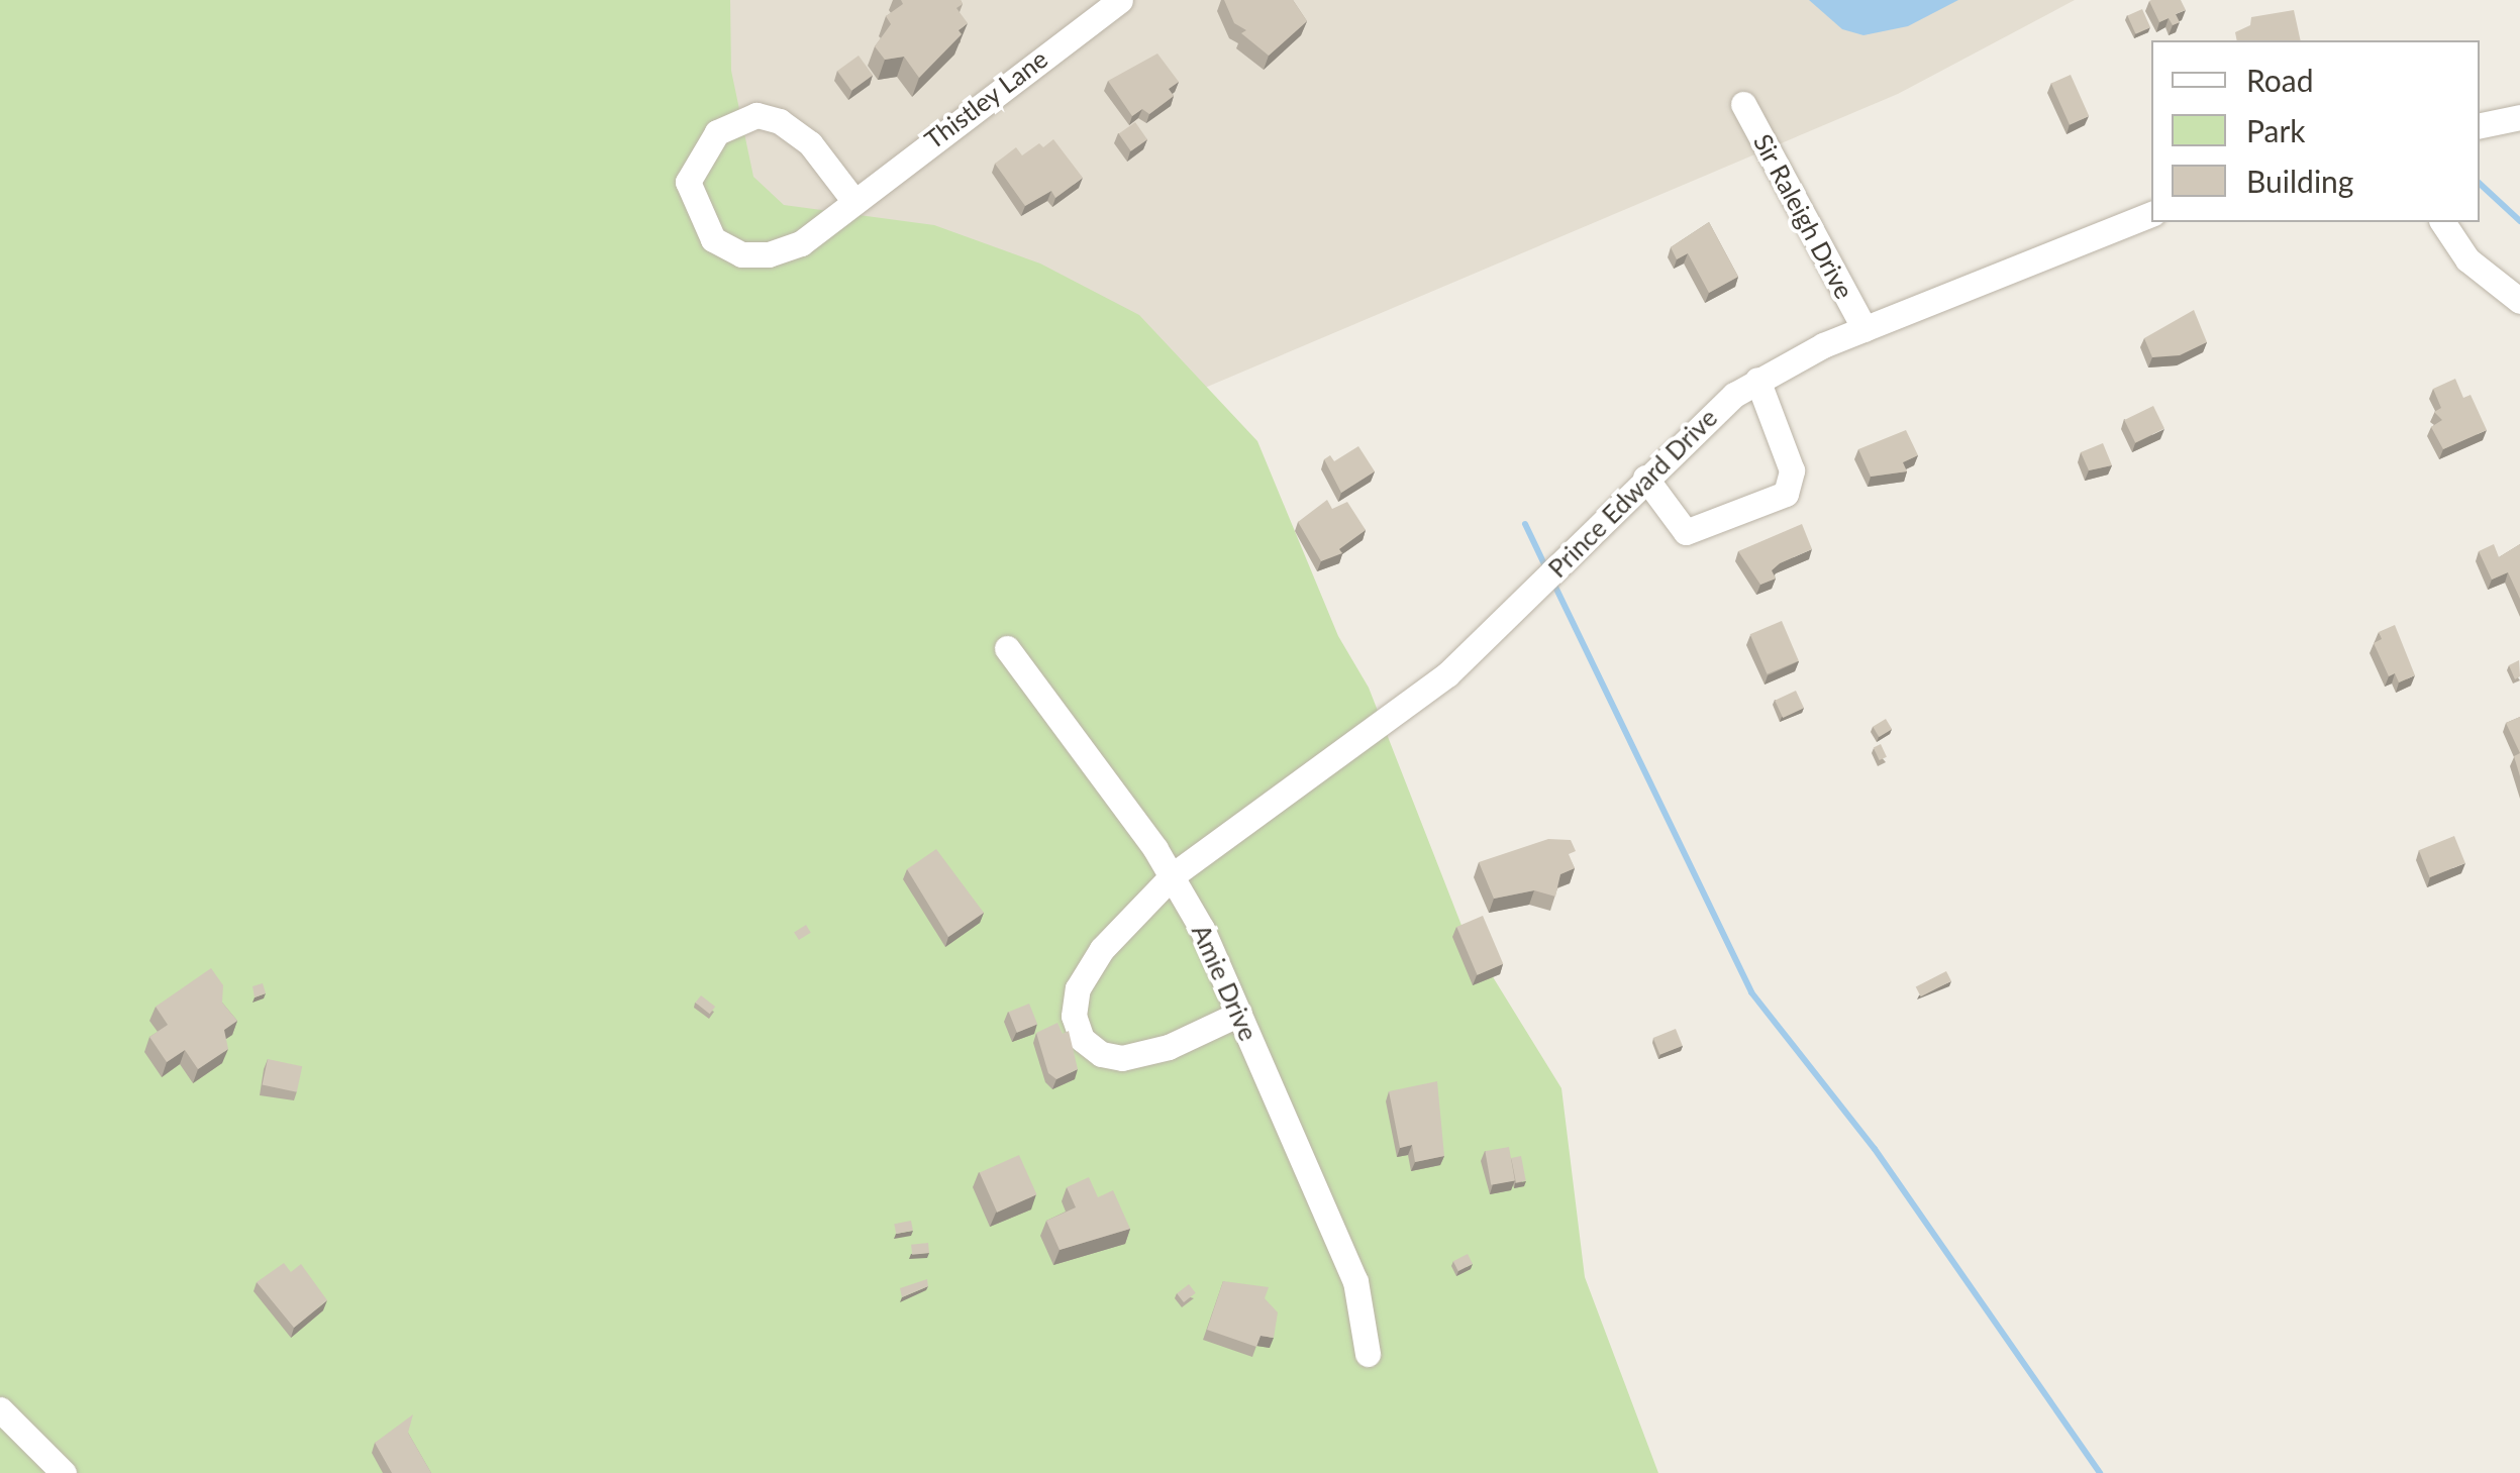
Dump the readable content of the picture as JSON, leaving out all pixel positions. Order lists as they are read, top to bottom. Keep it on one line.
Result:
{"streets":{"street":["Thistley Lane","Sir Raleigh Drive","Prince Edward Drive","Amie Drive"]},"crossings":[["Sir Raleigh Drive","Prince Edward Drive"],["Prince Edward Drive","Amie Drive"]],"legend":["Road","Park","Building"]}
